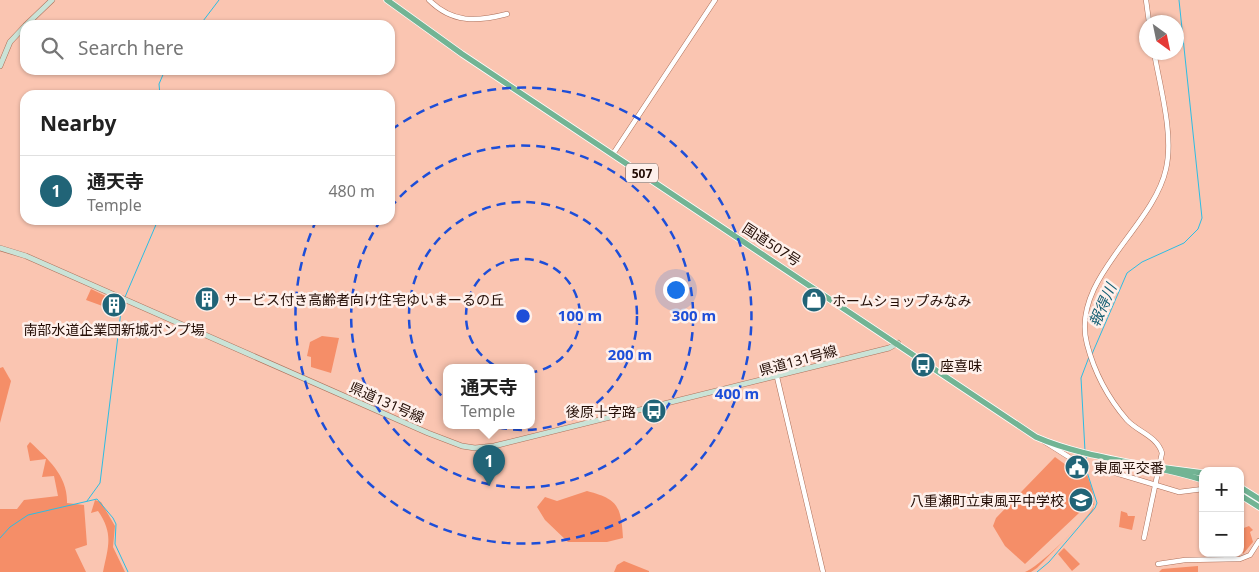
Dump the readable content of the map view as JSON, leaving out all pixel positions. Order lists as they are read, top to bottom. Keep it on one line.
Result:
{"streets":{"highway":["507","国道507号"],"main road":["県道131号線"]},"crossings":[["国道507号","県道131号線"]],"water":["報得川"],"places":{"building":["サービス付き高齢者向け住宅ゆいまーるの丘","南部水道企業団新城ポンプ場"],"shop":["ホームショップみなみ"],"bus stop":["座喜味","後原十字路"],"public building":["東風平交番"],"school or university":["八重瀬町立東風平中学校"]},"north":"bottom right","page":{"search":"Search here","heading":"Nearby","list":[{"mark":"1","name":"通天寺","note":"Temple","value":"480 m"}],"popup":["通天寺","Temple"],"pins":"1","map_buttons":["+","−"]},"rings":["100 m","300 m","200 m","400 m"]}
